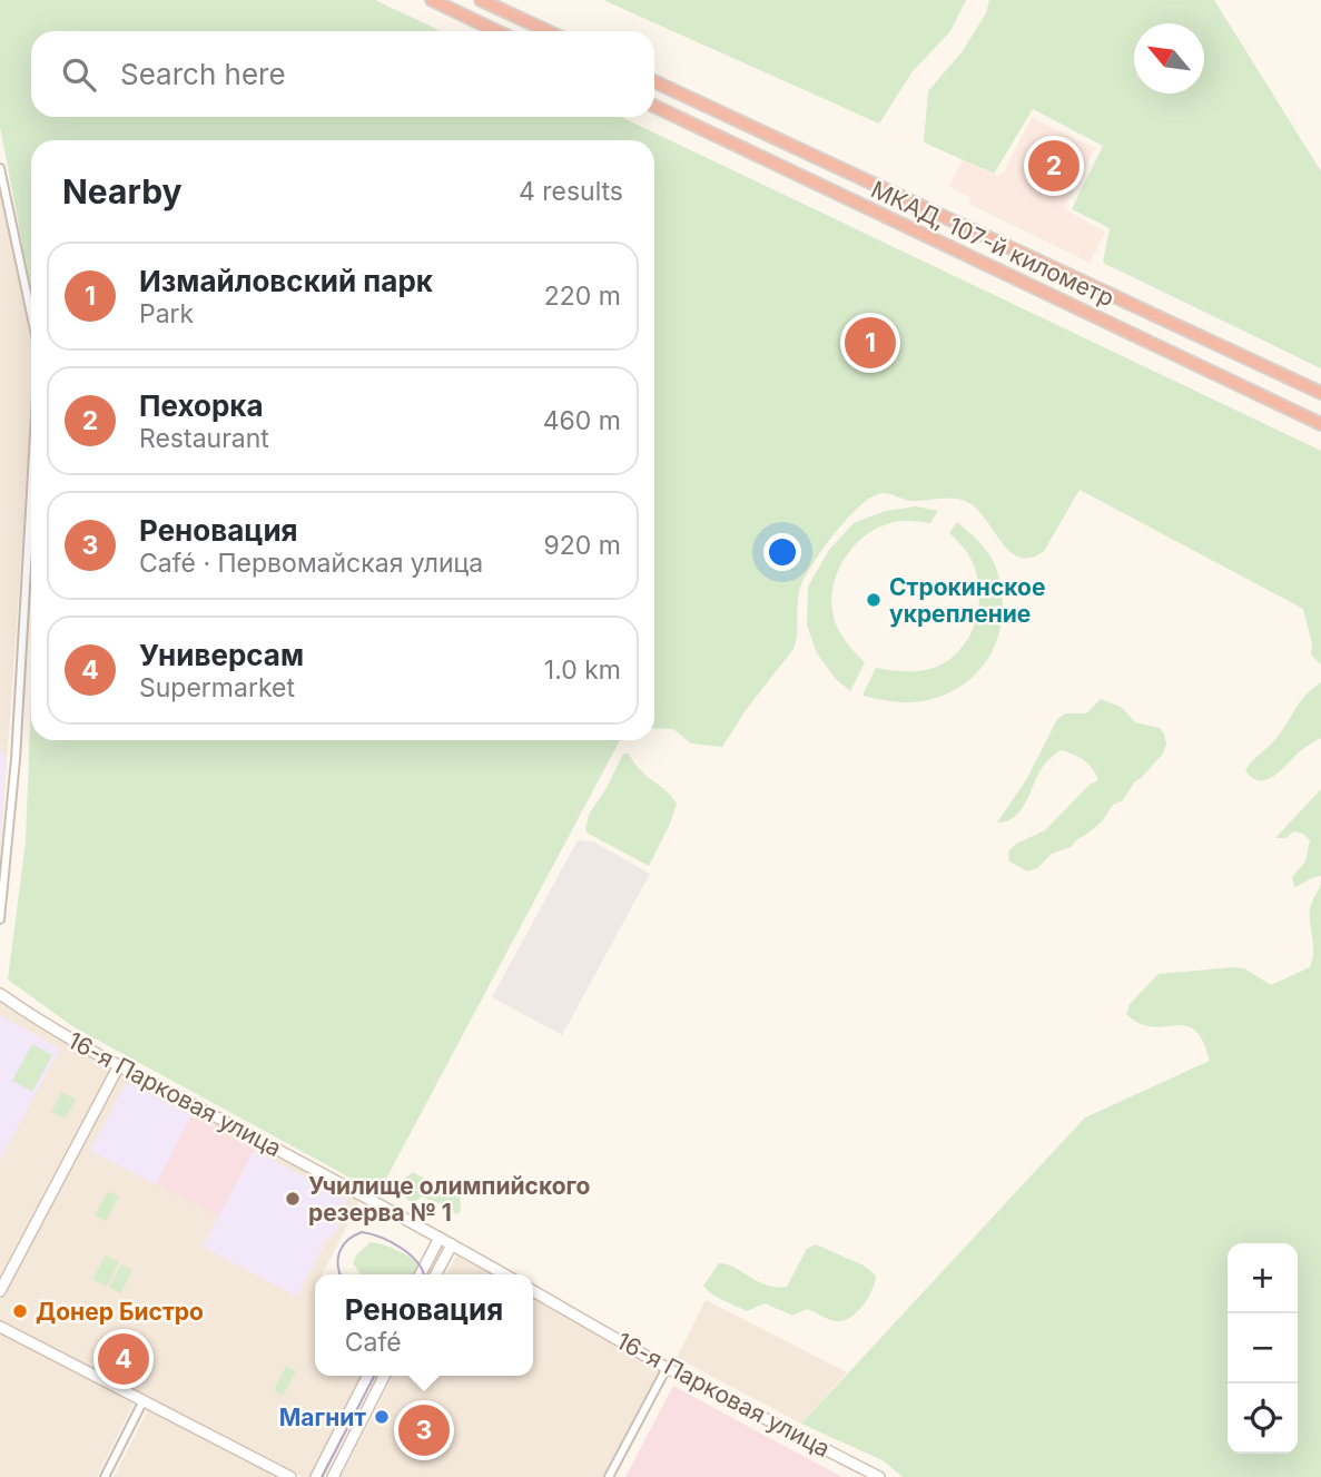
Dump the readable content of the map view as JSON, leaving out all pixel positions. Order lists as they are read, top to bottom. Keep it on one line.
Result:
{"streets":{"highway":["МКАД, 107-й километр"],"main road":["16-я Парковая улица"]},"places":["Строкинское укрепление","Училище олимпийского резерва № 1","Донер Бистро","Магнит"],"north":"top left","page":{"search":"Search here","pins":["2","1","4","3"],"heading":["Nearby","4 results"],"list":[{"mark":"1","name":"Измайловский парк","note":"Park","value":"220 m"},{"mark":"2","name":"Пехорка","note":"Restaurant","value":"460 m"},{"mark":"3","name":"Реновация","note":"Café · Первомайская улица","value":"920 m"},{"mark":"4","name":"Универсам","note":"Supermarket","value":"1.0 km"}],"map_buttons":["+","−"],"popup":["Реновация","Café"]}}
